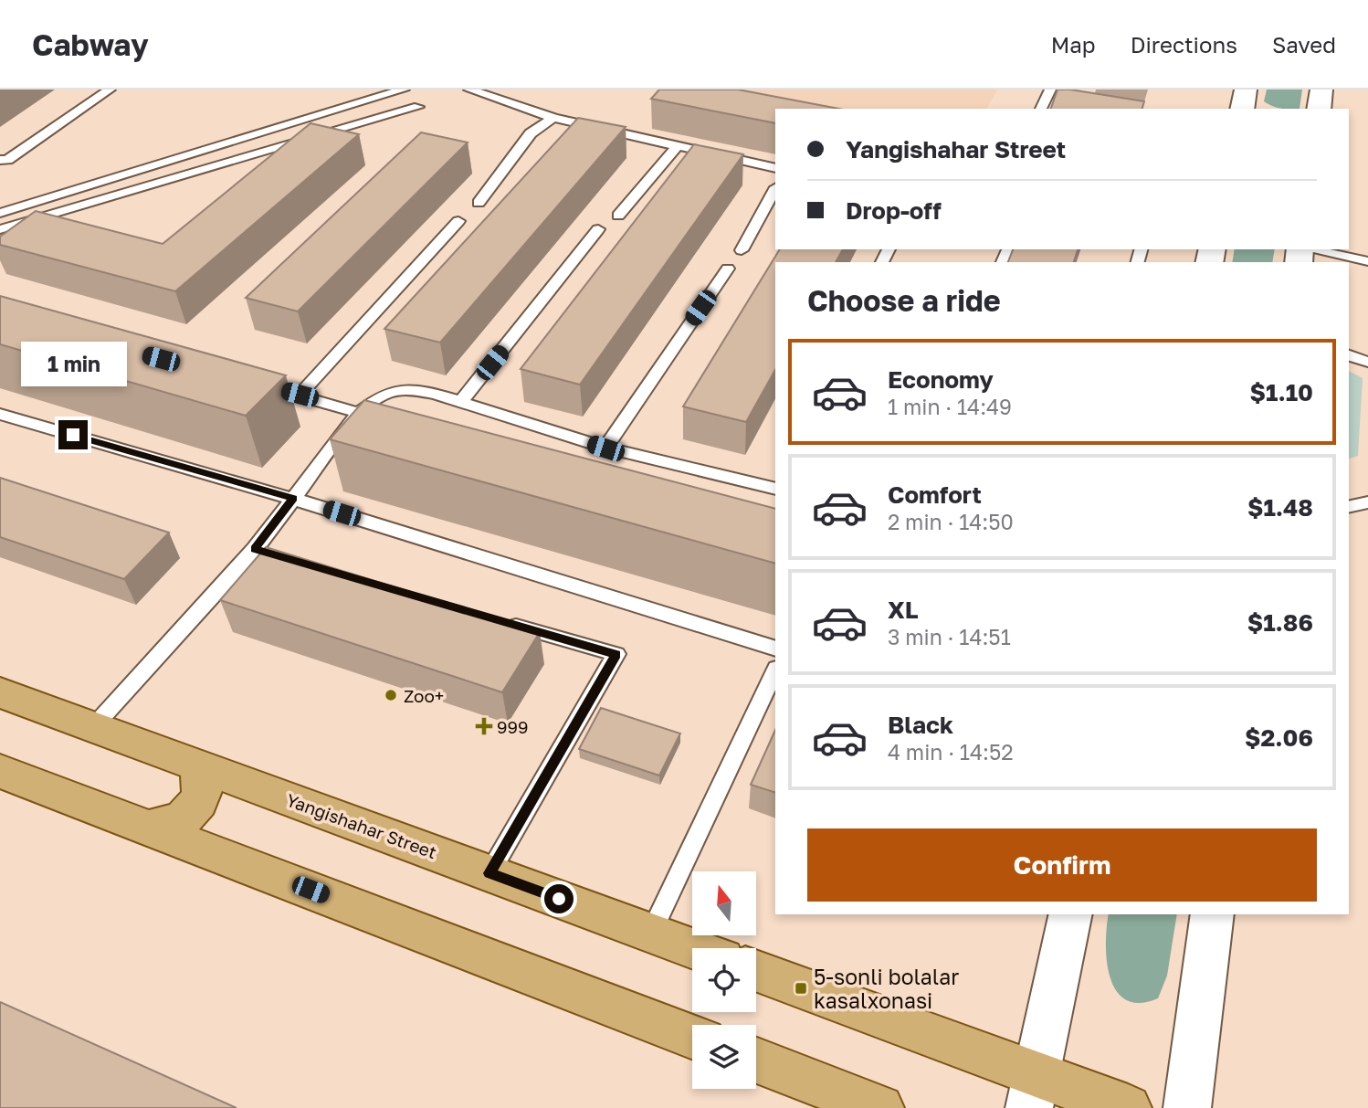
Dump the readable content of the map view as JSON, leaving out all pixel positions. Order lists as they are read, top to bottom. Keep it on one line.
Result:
{"streets":{"main road":["Yangishahar Street"]},"places":{"other":["Zoo+"],"health":["999"],"transit":["5-sonli bolalar kasalxonasi"]},"north":"top","page":{"header":"Cabway","nav":["Map","Directions","Saved"],"banner":["Yangishahar Street","Drop-off"],"heading":"Choose a ride","list":[{"name":"Economy","note":"1 min · 14:49","value":"$1.10"},{"name":"Comfort","note":"2 min · 14:50","value":"$1.48"},{"name":"XL","note":"3 min · 14:51","value":"$1.86"},{"name":"Black","note":"4 min · 14:52","value":"$2.06"}],"bubble":"1 min","buttons":"Confirm"}}
